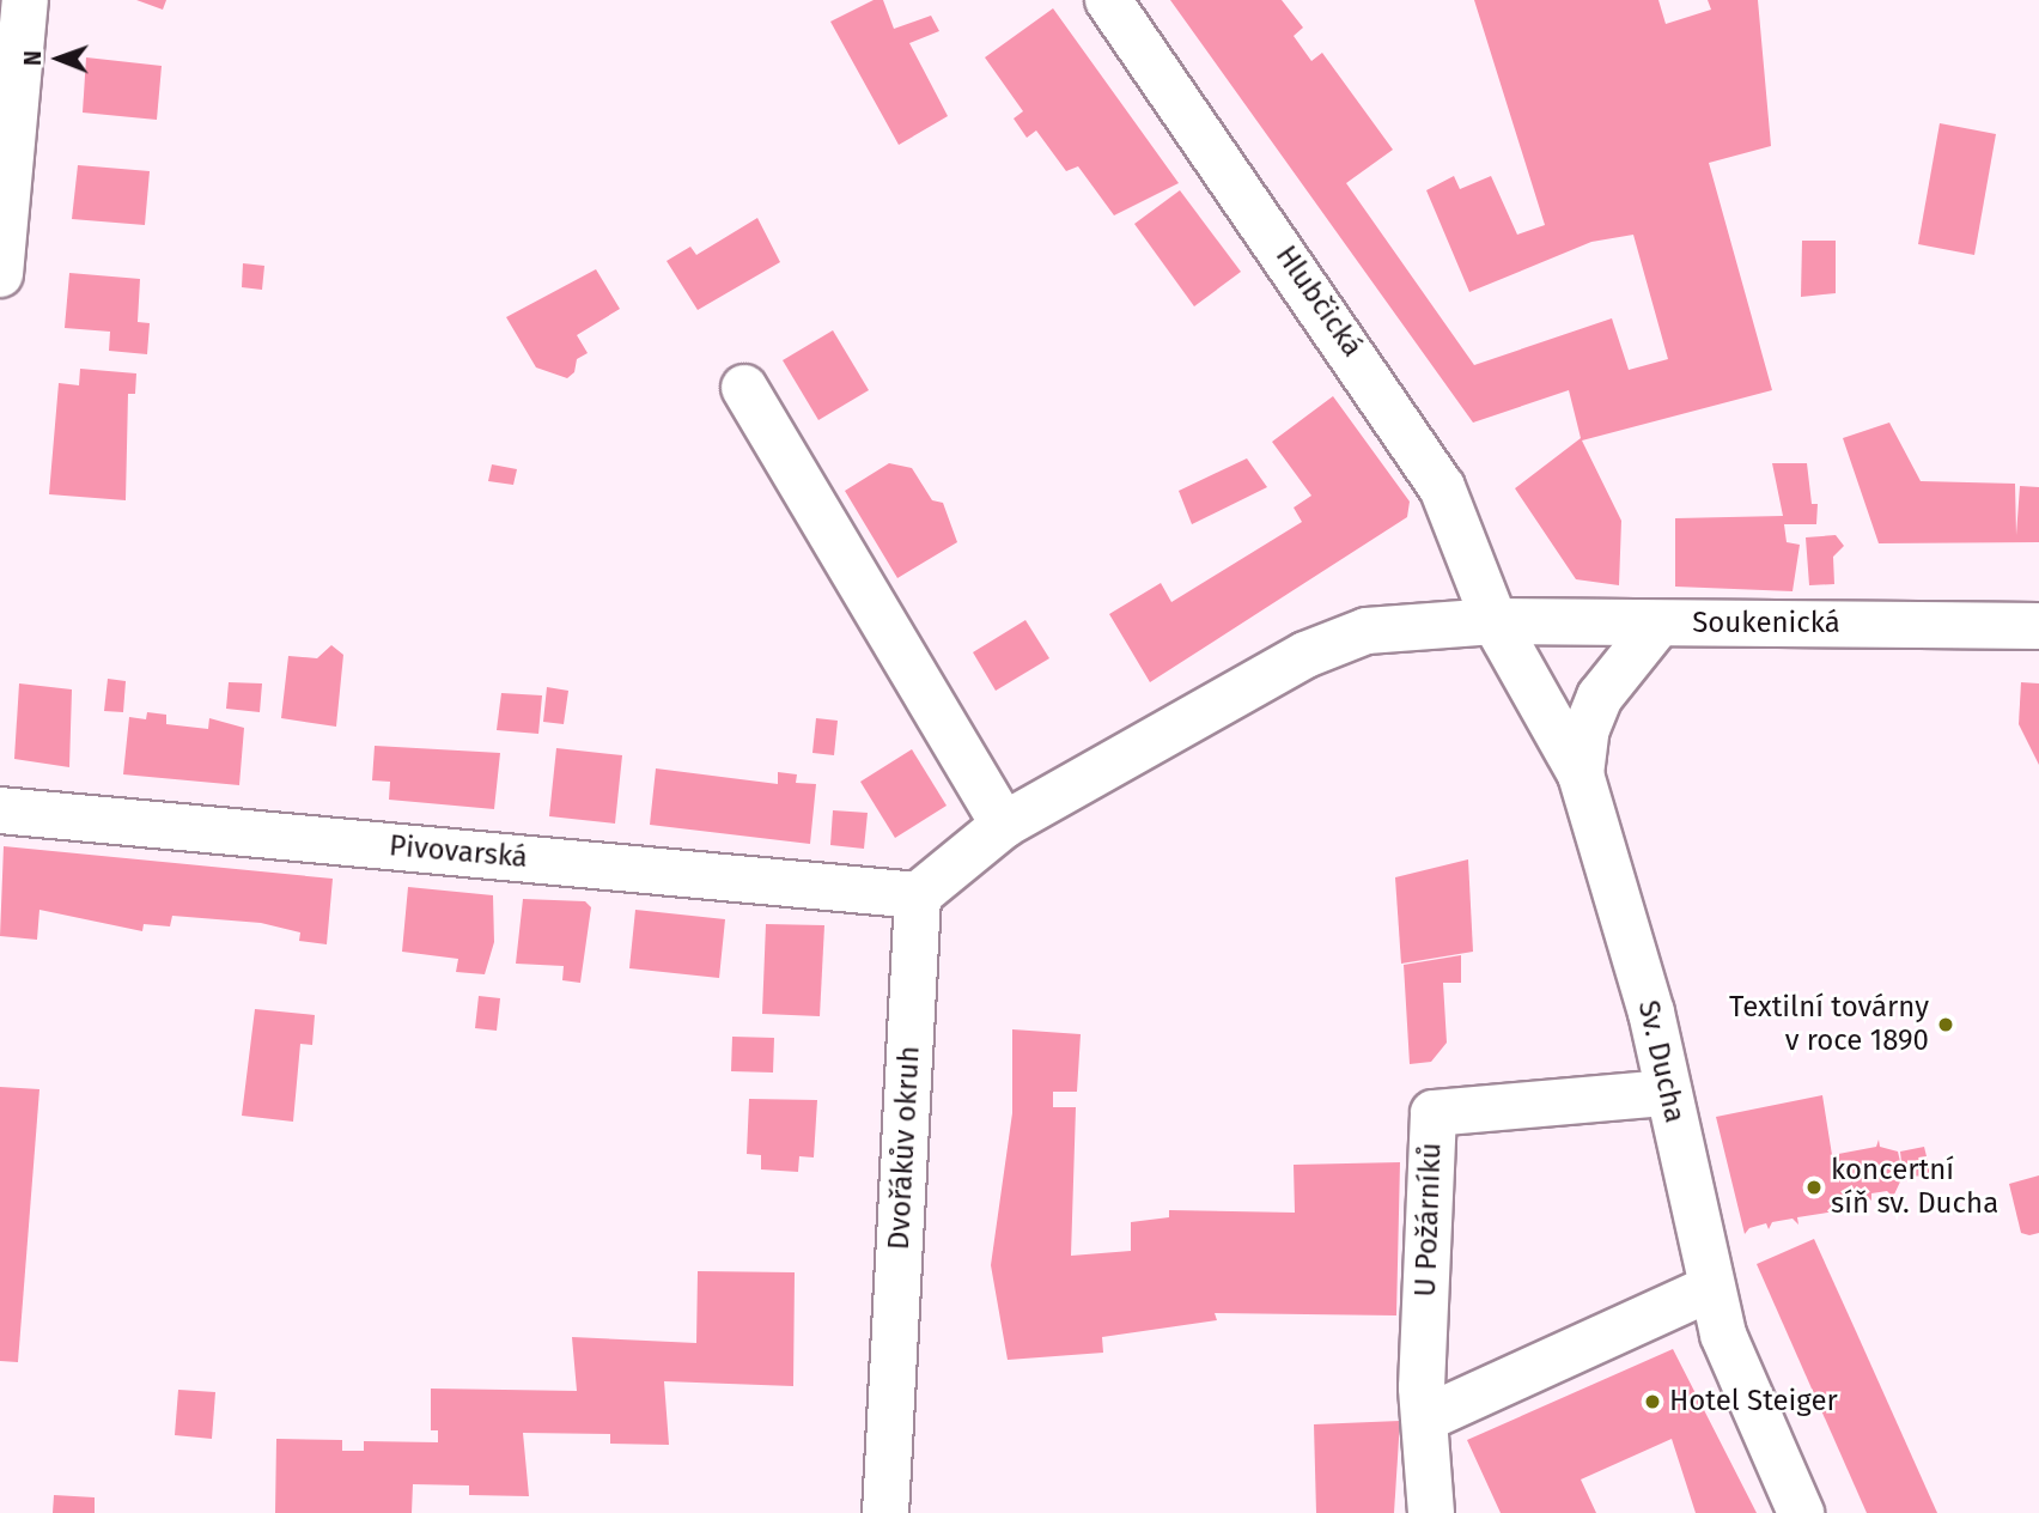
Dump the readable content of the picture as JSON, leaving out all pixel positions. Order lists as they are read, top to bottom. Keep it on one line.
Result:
{"streets":{"street":["Hlubčická","Soukenická","Pivovarská","Sv. Ducha","Dvořákův okruh","U Požárníků"]},"crossings":[["Hlubčická","Soukenická"],["Hlubčická","Sv. Ducha"],["Soukenická","Sv. Ducha"],["Pivovarská","Dvořákův okruh"],["Sv. Ducha","U Požárníků"]],"places":["Textilní továrny v roce 1890","koncertní síň sv. Ducha","Hotel Steiger"],"north":"left"}
